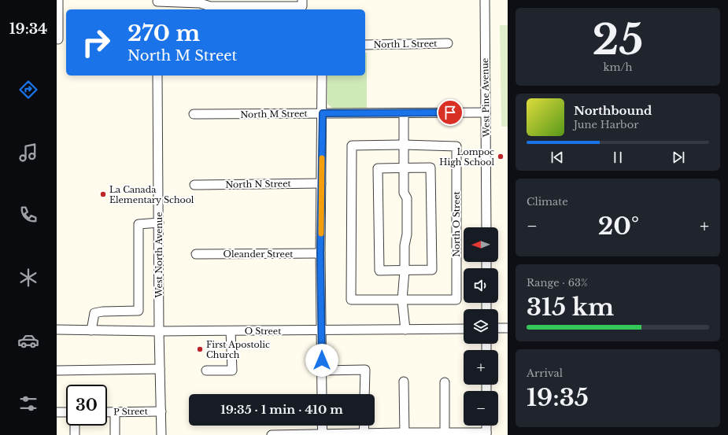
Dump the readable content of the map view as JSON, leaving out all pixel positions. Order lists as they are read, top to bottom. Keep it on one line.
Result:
{"streets":{"street":["North L Street","West Pine Avenue","North M Street","North N Street","North O Street","Oleander Street","West North Avenue","O Street","P Street"]},"crossings":[["West Pine Avenue","North M Street"],["West North Avenue","O Street"],["West North Avenue","P Street"]],"places":["Lompoc High School","La Canada Elementary School","First Apostolic Church"],"north":"left","page":{"tabs":"19:34","tile":[["25","km/h"],"Climate",["Range · 63%","315 km"],["Arrival","19:35"]],"turn":["270 m","North M Street"],"song":["Northbound","June Harbor"],"heat":["−","20°","+"],"map_buttons":["+","−"],"limit":"30","trip":"19:35 · 1 min · 410 m"}}
